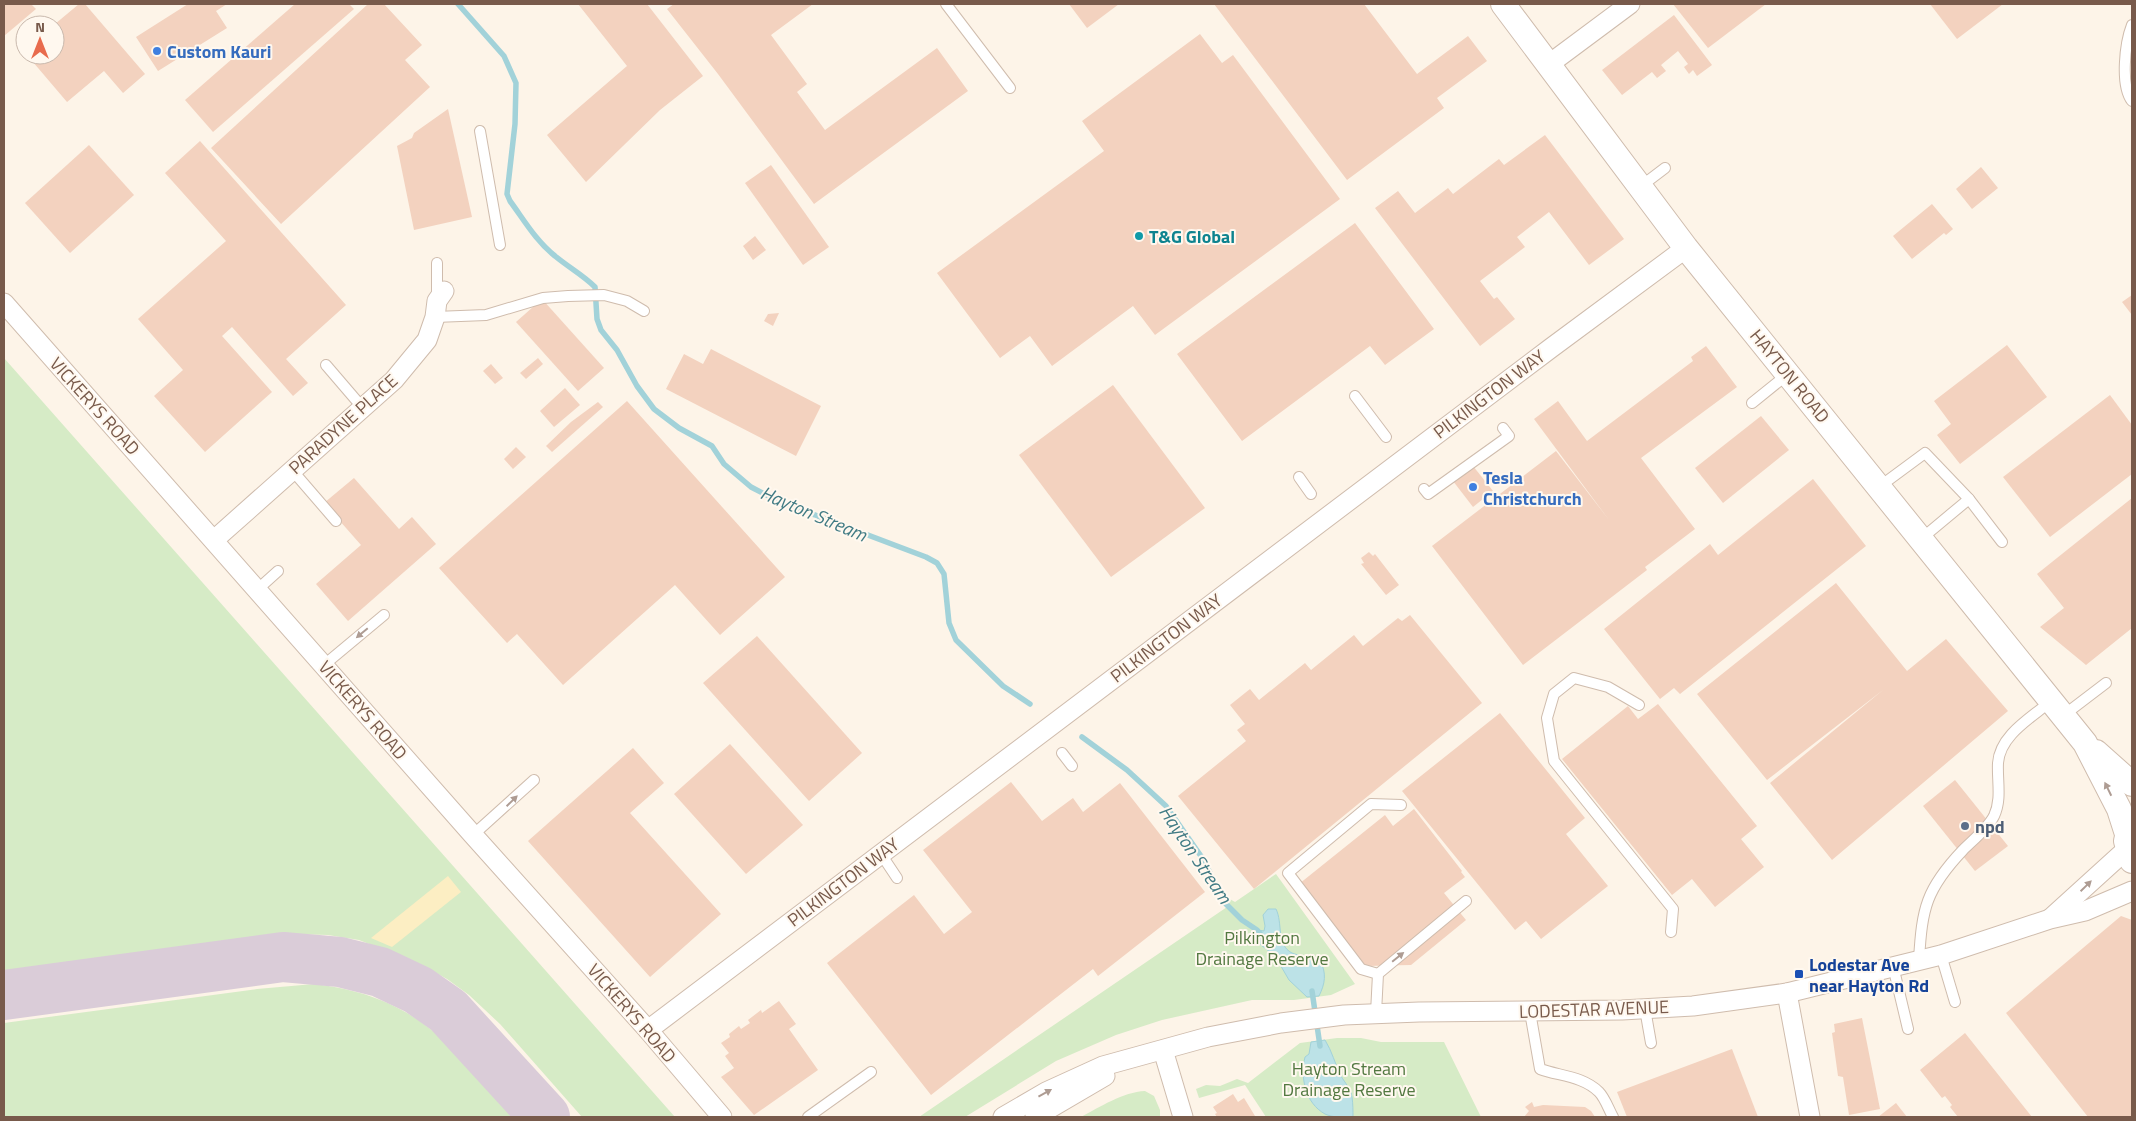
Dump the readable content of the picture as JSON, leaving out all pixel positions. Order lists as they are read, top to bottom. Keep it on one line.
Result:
{"streets":{"street":["HAYTON ROAD","PILKINGTON WAY","VICKERYS ROAD","PARADYNE PLACE","LODESTAR AVENUE"]},"crossings":[["HAYTON ROAD","PILKINGTON WAY"],["HAYTON ROAD","LODESTAR AVENUE"],["PILKINGTON WAY","VICKERYS ROAD"],["VICKERYS ROAD","PARADYNE PLACE"]],"water":["Hayton Stream"],"parks":["Pilkington Drainage Reserve","Hayton Stream Drainage Reserve"],"places":{"other":["Custom Kauri","T&G Global","Tesla Christchurch","npd"],"transit":["Lodestar Ave near Hayton Rd"]},"north":"top"}
